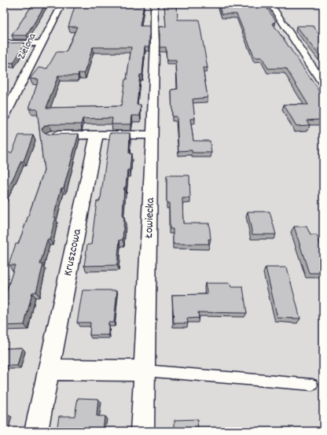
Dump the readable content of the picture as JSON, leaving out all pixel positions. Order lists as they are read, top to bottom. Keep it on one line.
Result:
{"streets":{"street":["Zielona","Łowiecka","Kruszcowa"]}}
